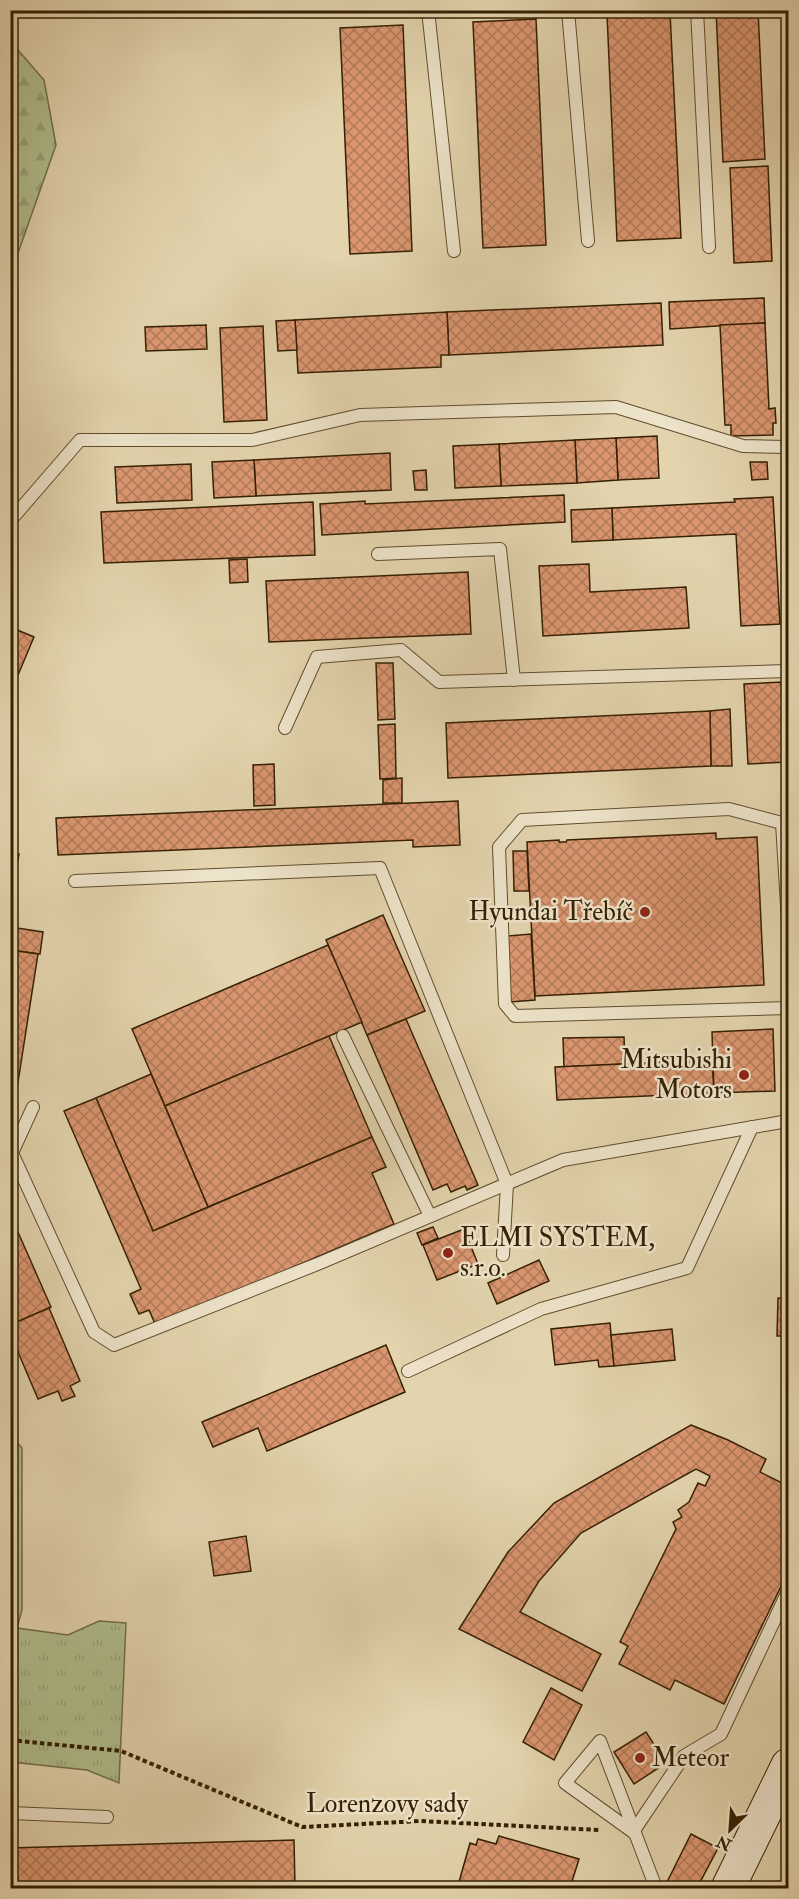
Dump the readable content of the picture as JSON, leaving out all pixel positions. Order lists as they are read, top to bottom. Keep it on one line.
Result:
{"streets":{"path":["Lorenzovy sady"]},"places":["Hyundai Třebíč","Mitsubishi Motors","ELMI SYSTEM, s.r.o.","Meteor"],"north":"bottom left"}
